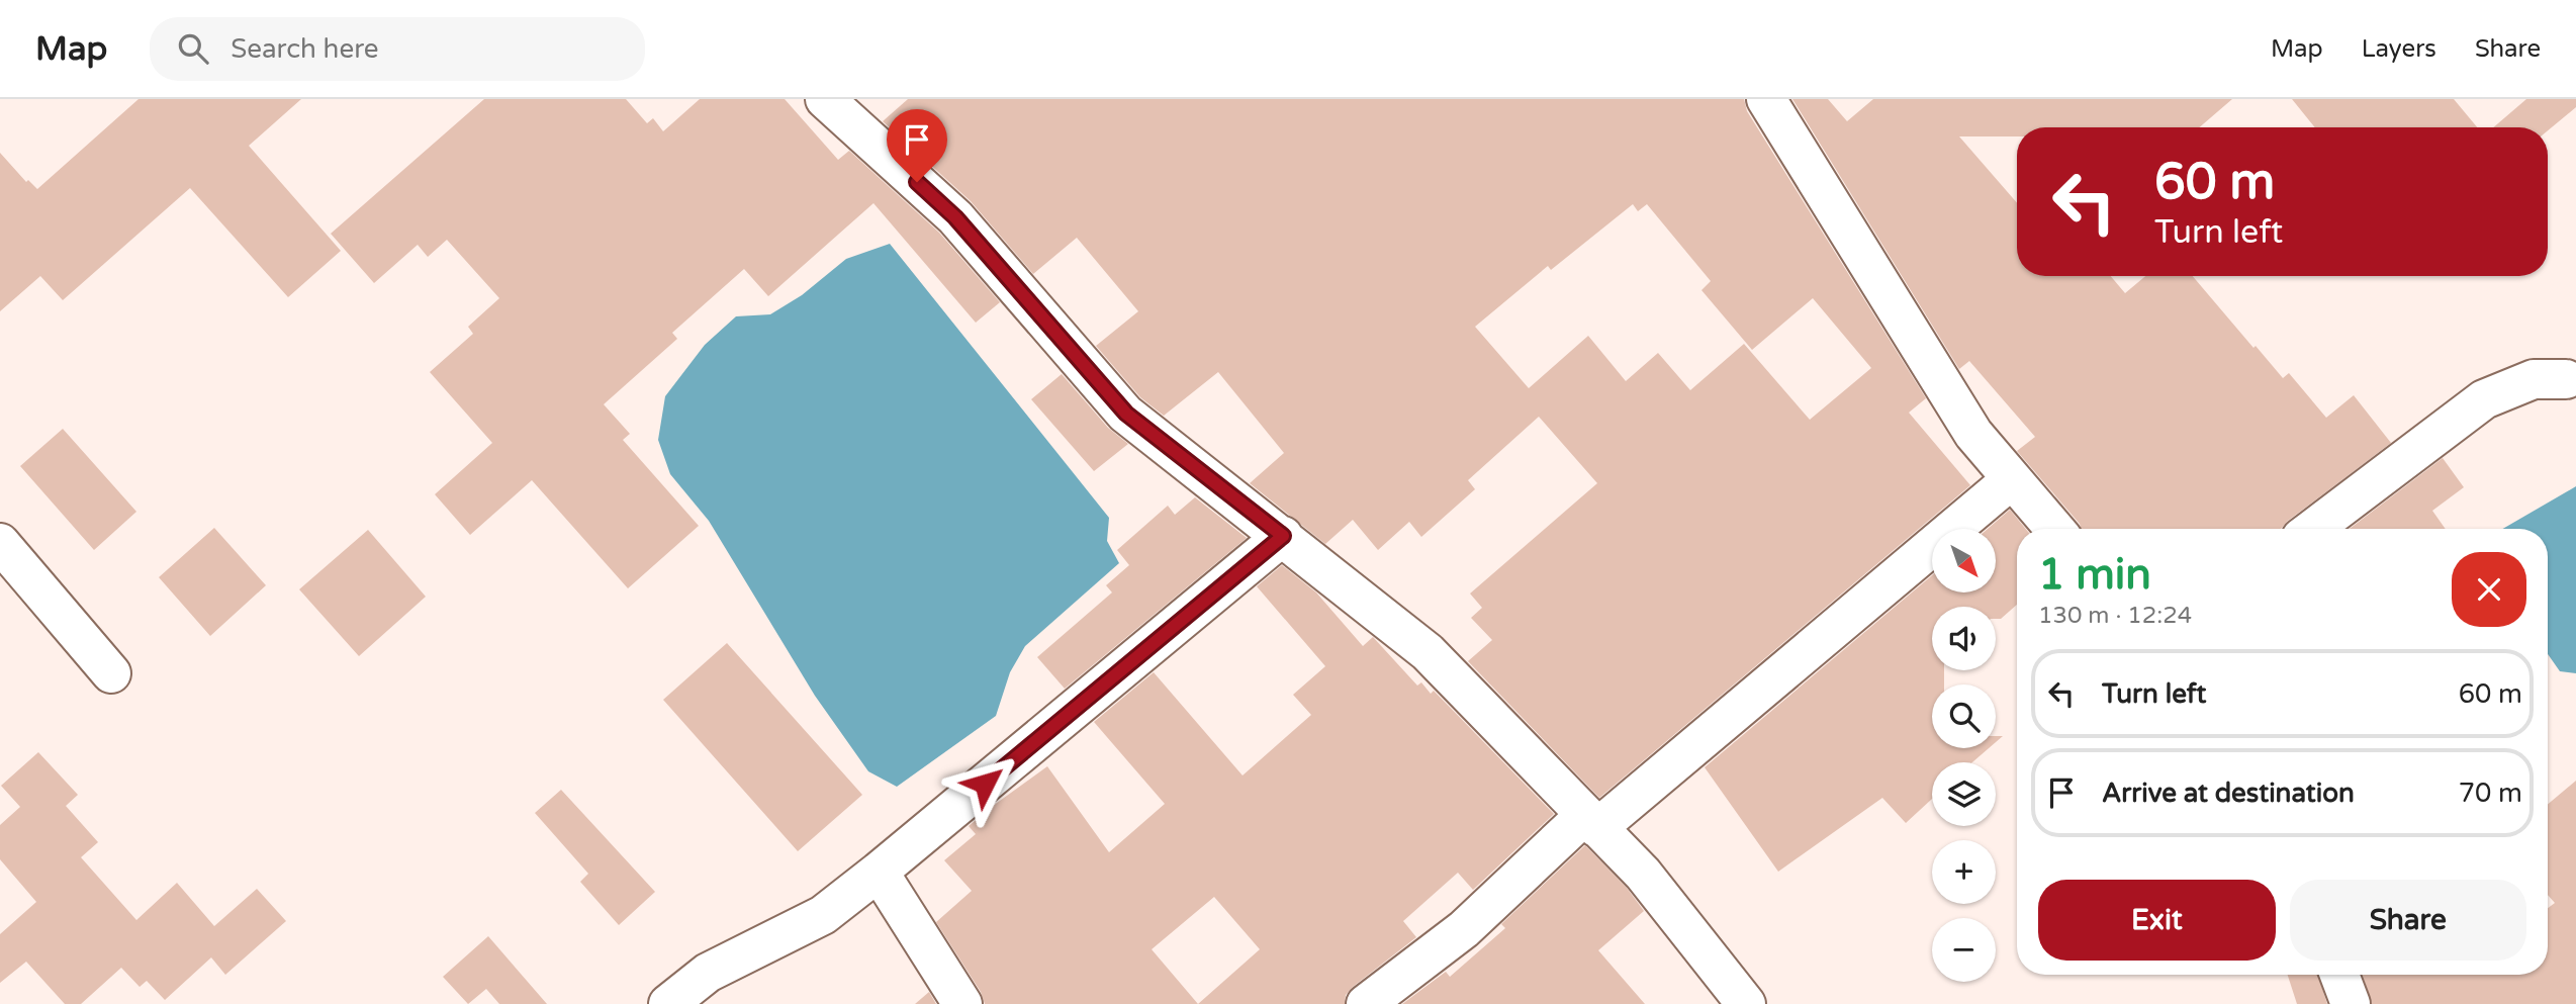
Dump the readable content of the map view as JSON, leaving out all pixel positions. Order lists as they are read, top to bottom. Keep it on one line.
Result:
{"north":"bottom right","page":{"header":"Map","search":"Search here","nav":["Map","Layers","Share"],"turn":["60 m","Turn left"],"map_buttons":["+","−"],"heading":["1 min","130 m · 12:24"],"list":[{"name":"Turn left","value":"60 m"},{"name":"Arrive at destination","value":"70 m"}],"buttons":["Exit","Share"]}}
